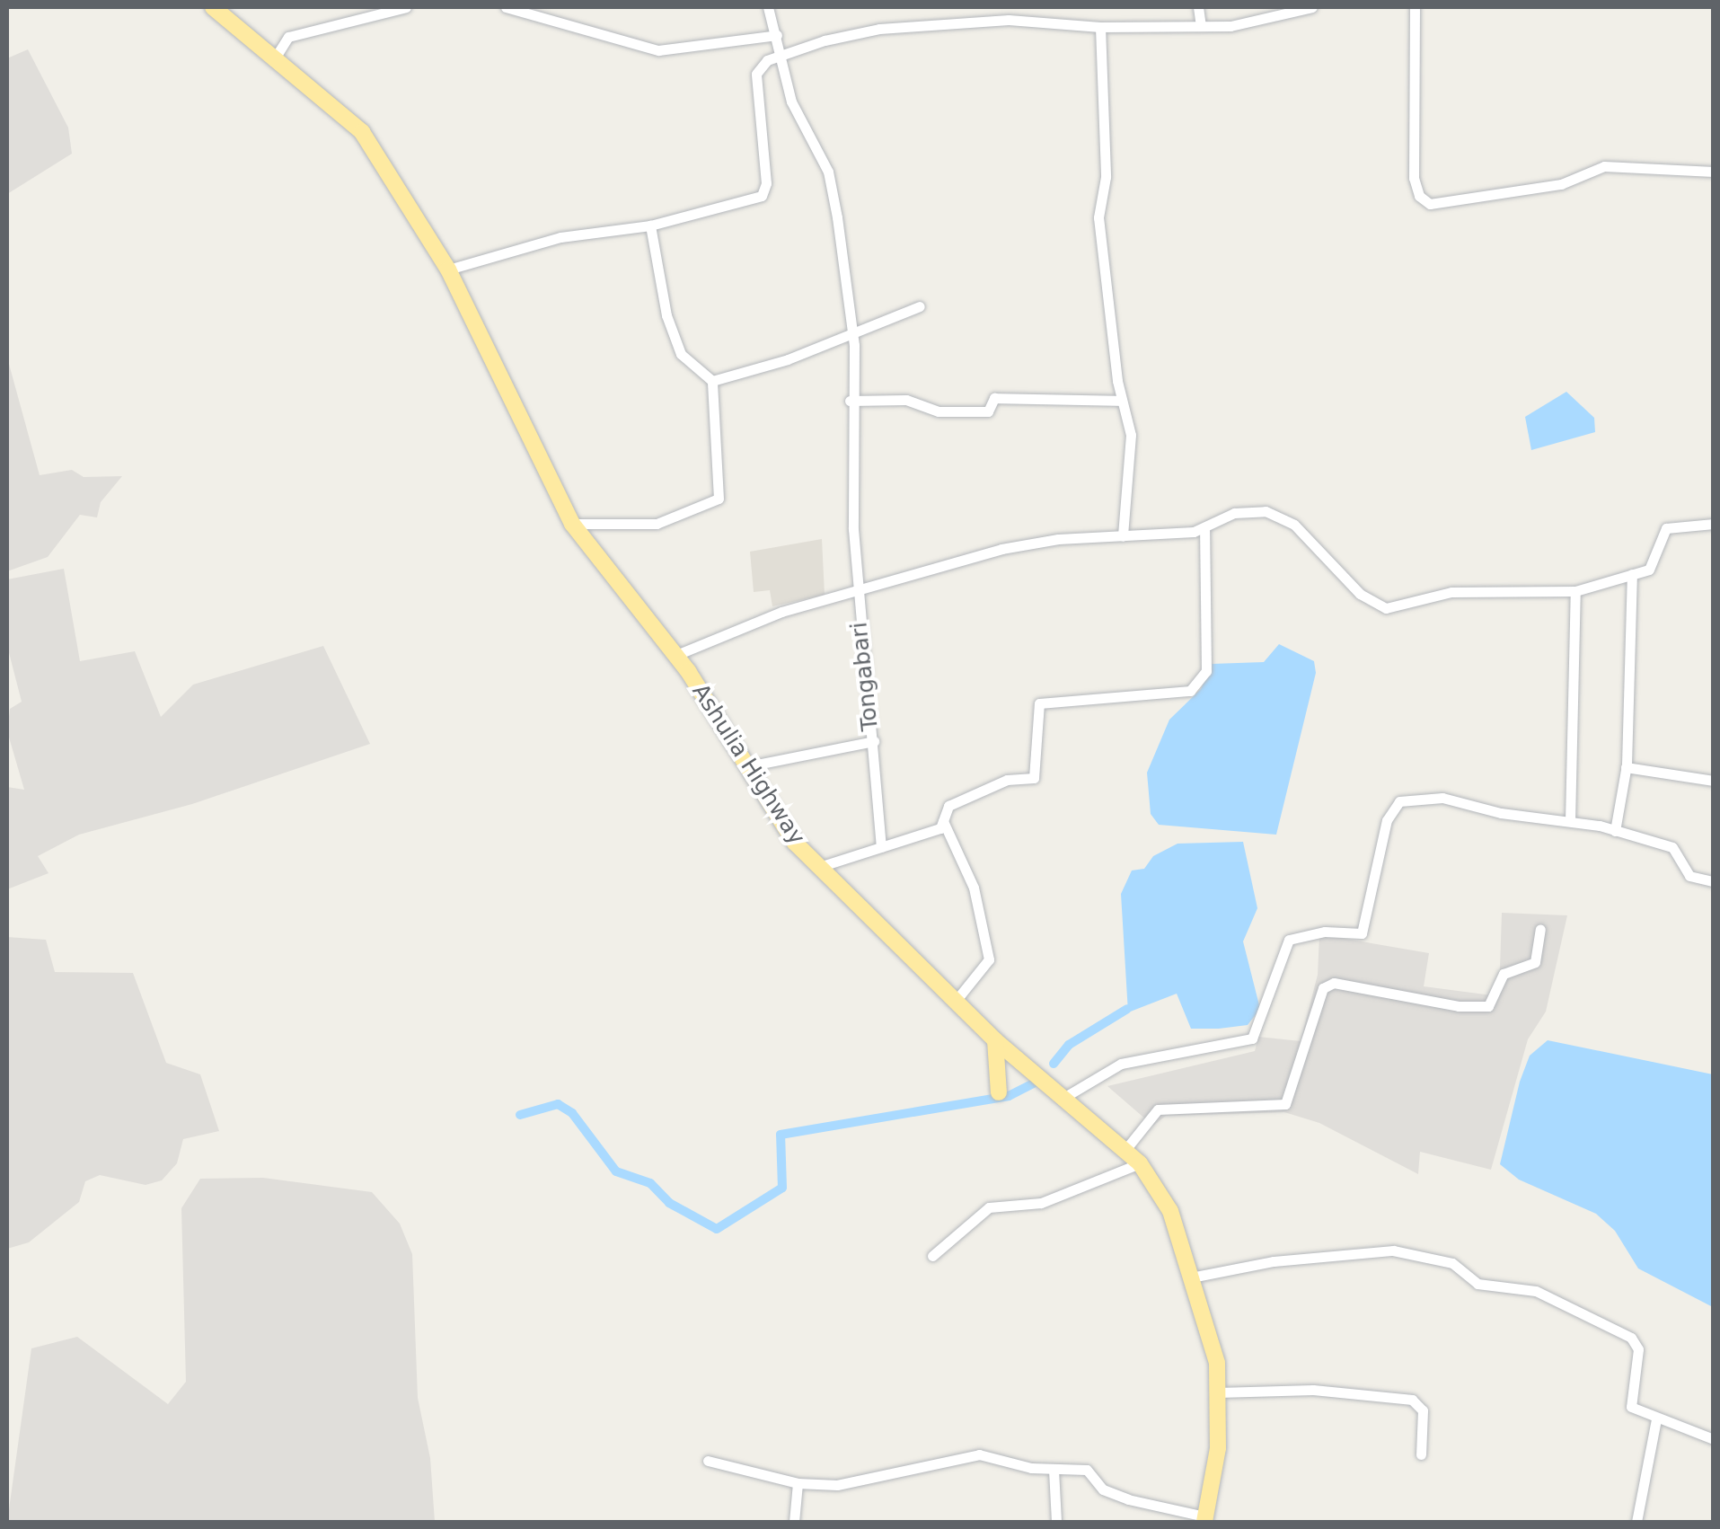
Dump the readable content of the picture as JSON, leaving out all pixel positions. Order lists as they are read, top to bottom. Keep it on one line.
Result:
{"streets":{"highway":["Ashulia Highway"],"street":["Tongabari"]},"crossings":[["Tongabari","Ashulia Highway"]]}
